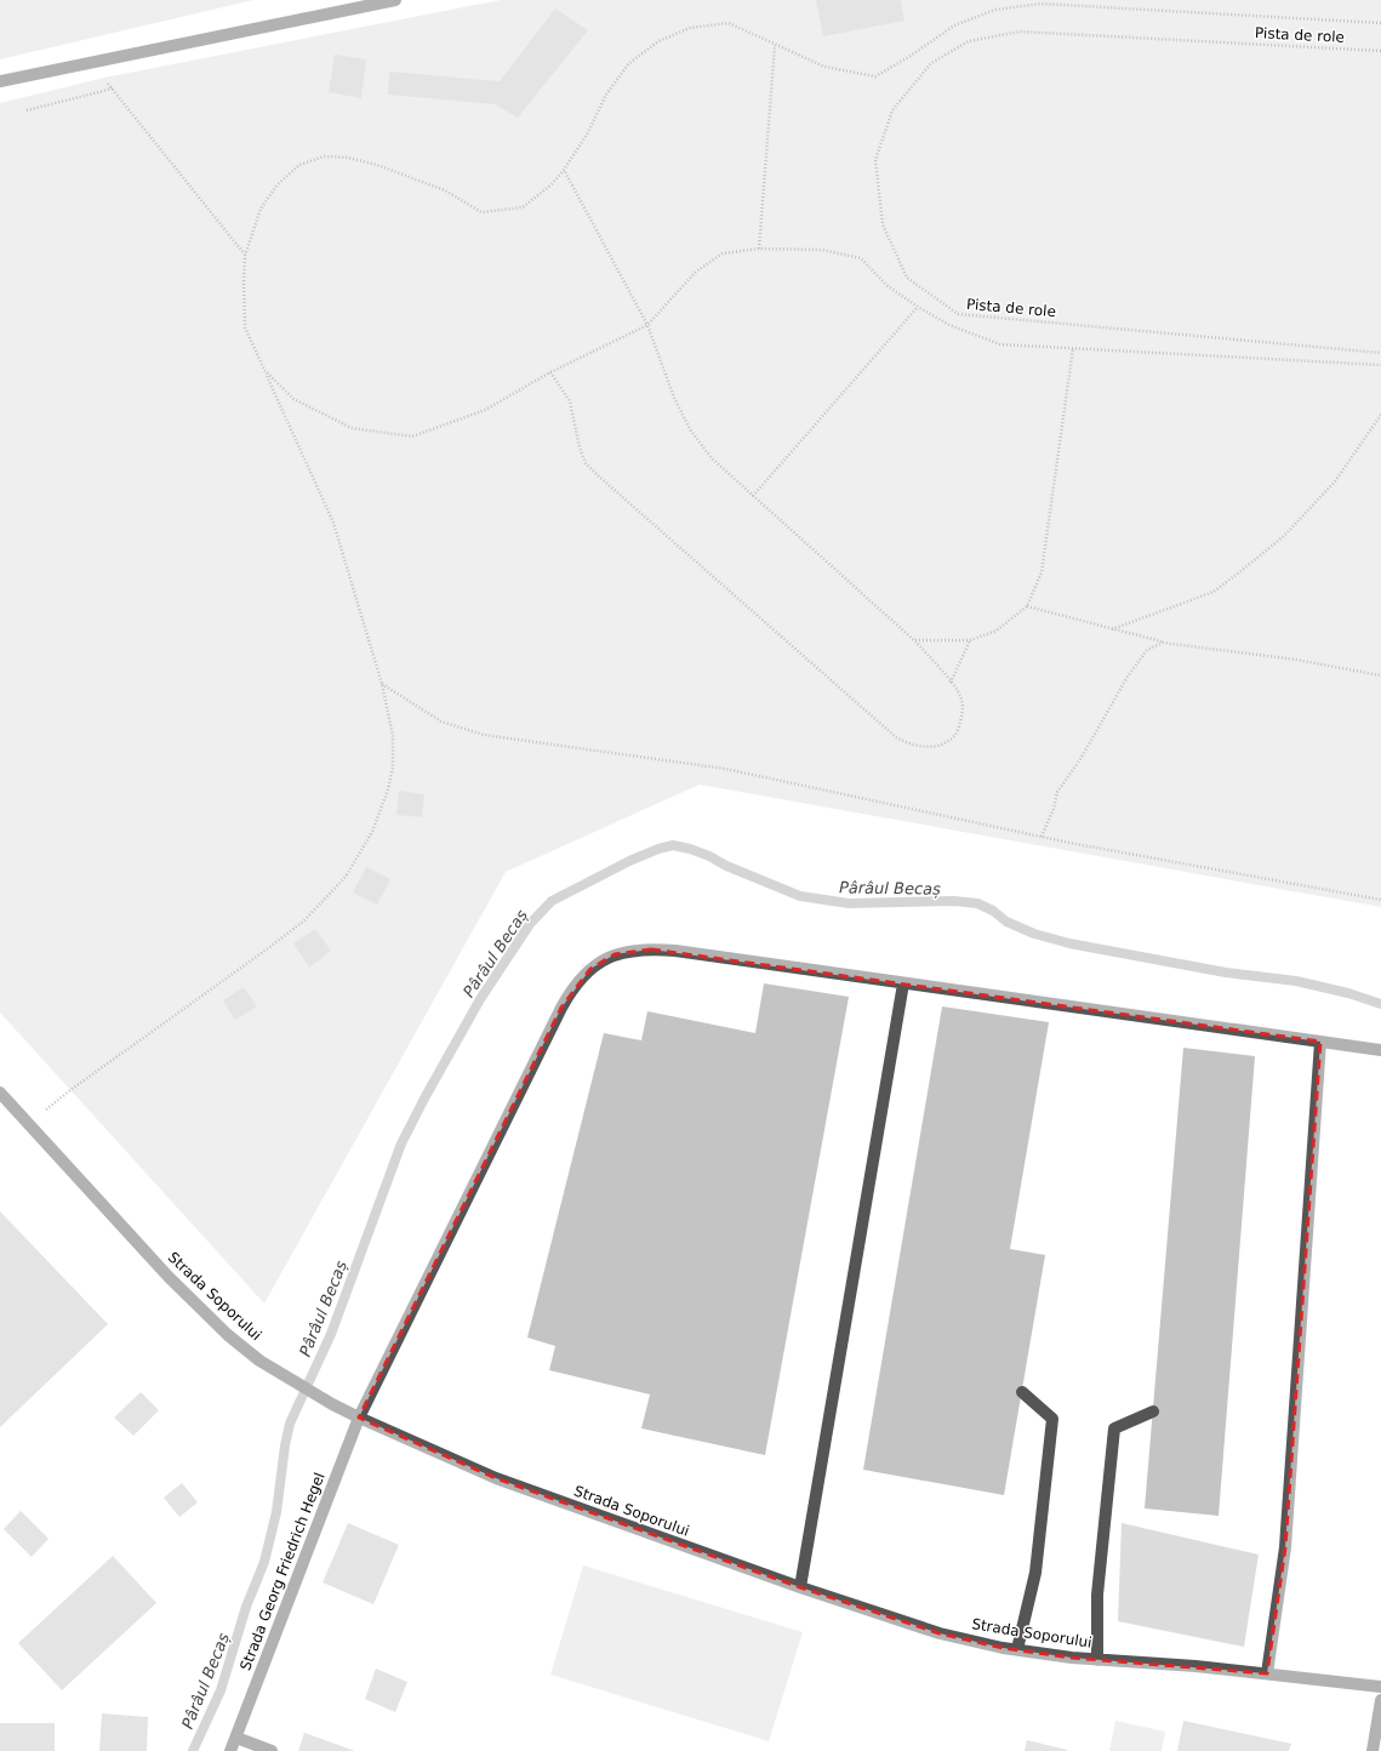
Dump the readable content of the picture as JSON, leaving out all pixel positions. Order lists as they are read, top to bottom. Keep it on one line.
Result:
{"streets":{"street":["Strada Soporului","Strada Georg Friedrich Hegel"],"path":["Pista de role"]},"crossings":[["Strada Soporului","Strada Georg Friedrich Hegel"]],"water":["Pârâul Becaș"]}
